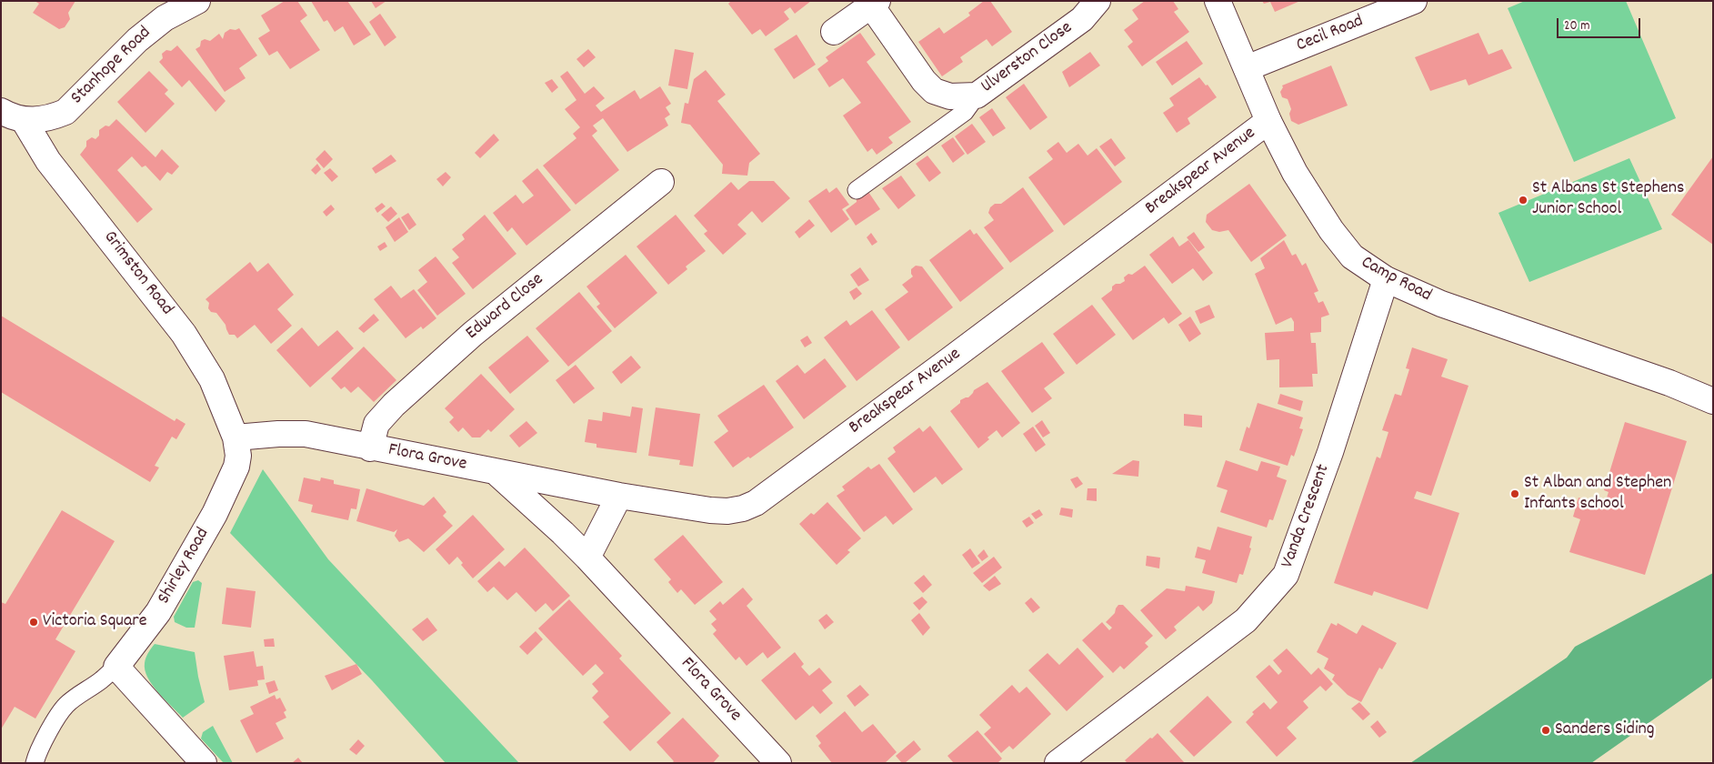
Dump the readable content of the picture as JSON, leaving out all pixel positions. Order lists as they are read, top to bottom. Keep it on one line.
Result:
{"streets":{"street":["Cecil Road","Ulverston Close","Stanhope Road","Breakspear Avenue","Grimston Road","Camp Road","Edward Close","Flora Grove","Vanda Crescent","Shirley Road"]},"crossings":[["Cecil Road","Camp Road"],["Stanhope Road","Grimston Road"],["Breakspear Avenue","Camp Road"],["Breakspear Avenue","Flora Grove"],["Grimston Road","Flora Grove"],["Grimston Road","Shirley Road"],["Camp Road","Vanda Crescent"],["Edward Close","Flora Grove"],["Flora Grove","Shirley Road"]],"places":["St Albans St Stephens Junior School","St Alban and Stephen Infants school","Victoria Square","Sanders Siding"],"scale_bar":"20 m"}
